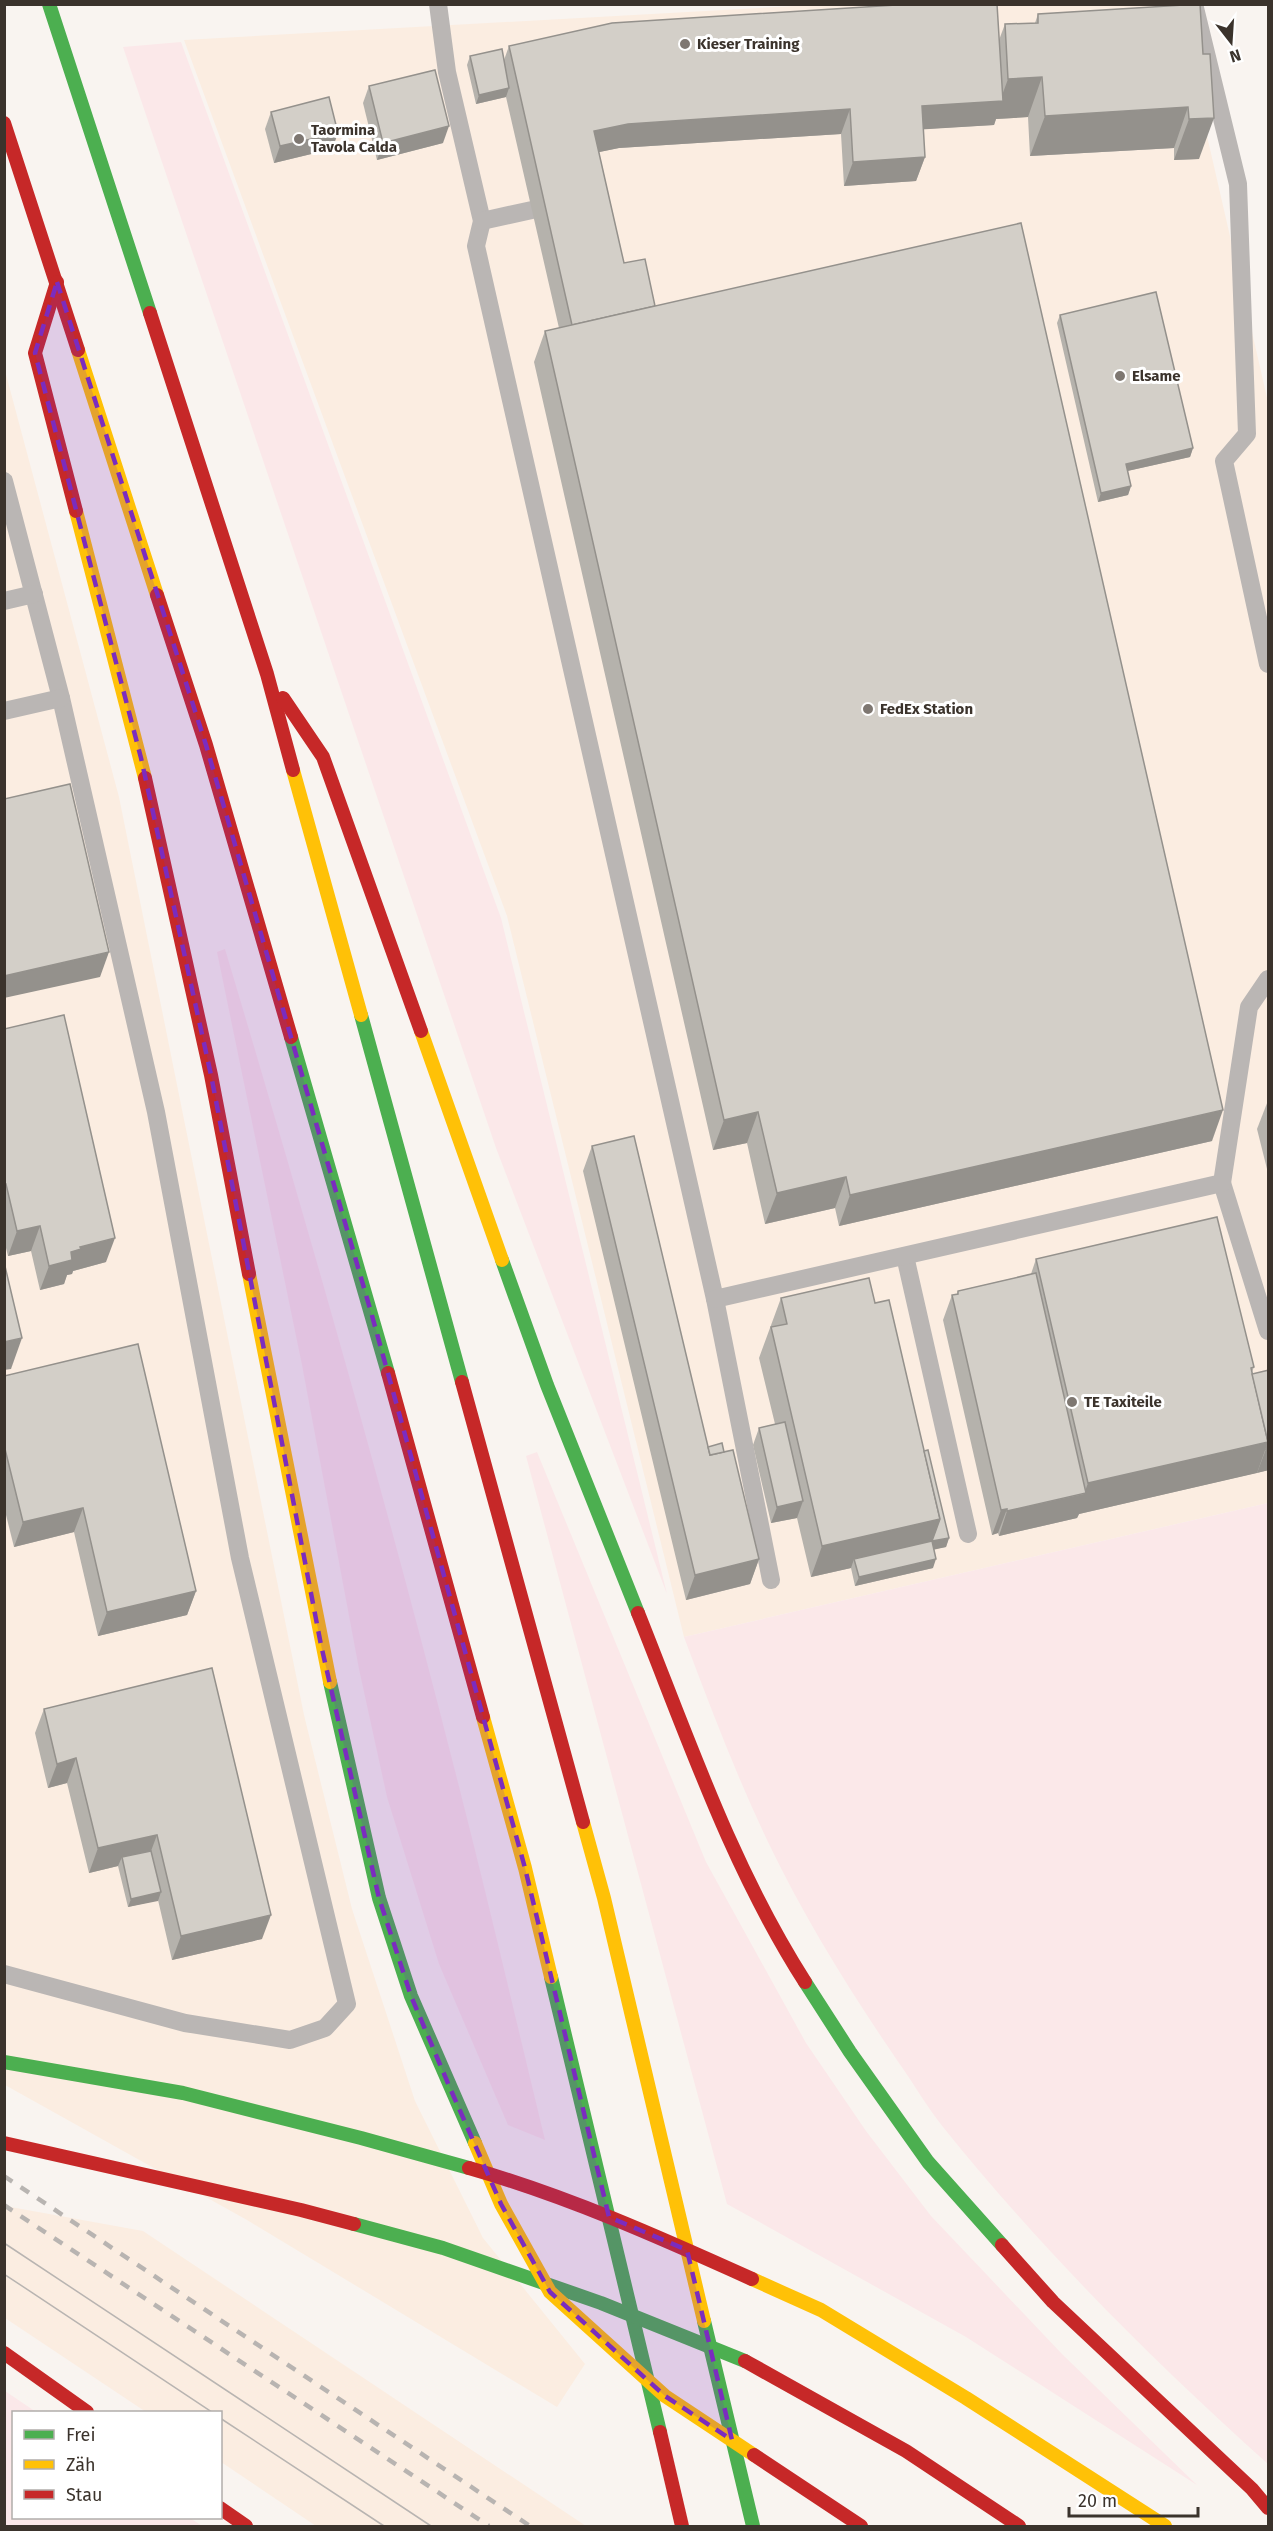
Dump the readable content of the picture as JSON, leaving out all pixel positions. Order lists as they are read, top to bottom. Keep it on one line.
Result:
{"places":["Kieser Training","Taormina Tavola Calda","Elsame","FedEx Station","TE Taxiteile"],"legend":["Frei","Zäh","Stau"],"scale_bar":"20 m","north":"bottom"}
